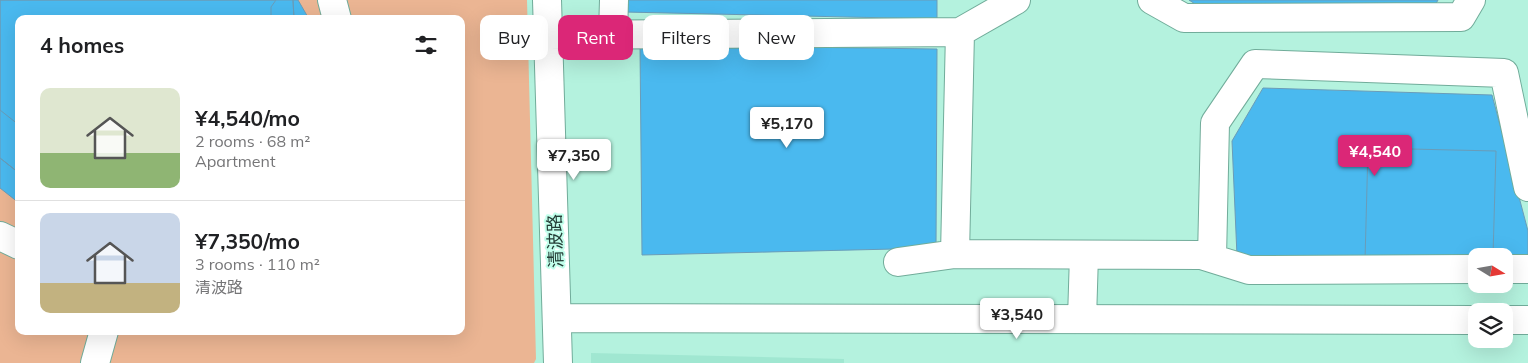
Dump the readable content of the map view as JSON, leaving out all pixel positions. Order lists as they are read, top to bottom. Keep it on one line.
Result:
{"streets":{"street":["清波路"]},"north":"right","page":{"chip":["Buy","Rent","Filters","New"],"heading":"4 homes","list":[{"name":"¥4,540/mo","note":"2 rooms · 68 m² · Apartment"},{"name":"¥7,350/mo","note":"3 rooms · 110 m² · 清波路"}],"price":["¥5,170","¥4,540","¥7,350","¥3,540"]}}
